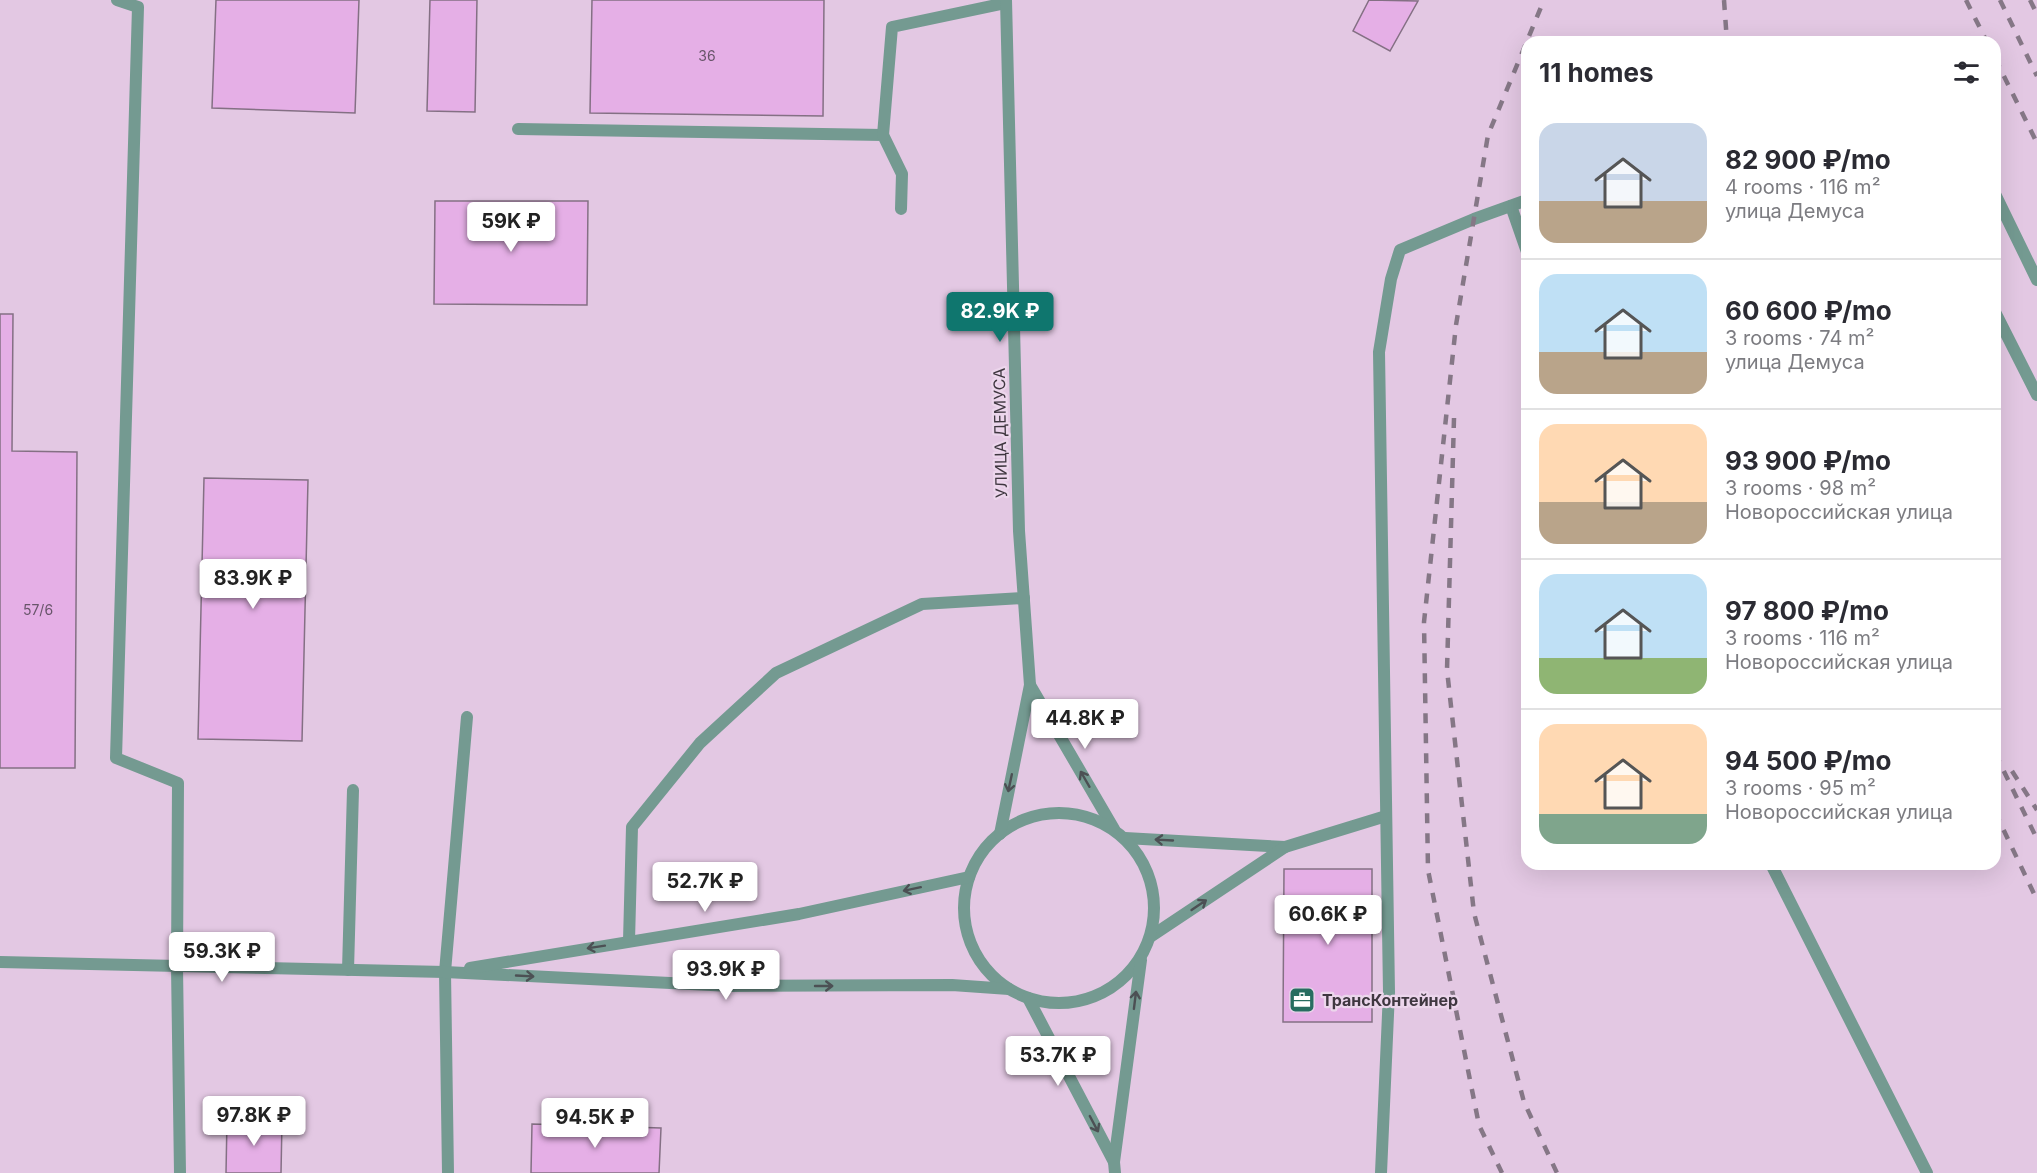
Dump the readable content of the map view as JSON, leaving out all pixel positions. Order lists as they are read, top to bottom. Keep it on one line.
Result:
{"streets":{"street":["УЛИЦА ДЕМУСА"]},"places":{"office":["ТрансКонтейнер"]},"house_numbers":["36","57/6"],"page":{"heading":"11 homes","list":[{"name":"82 900 ₽/mo","note":"4 rooms · 116 m² · улица Демуса"},{"name":"60 600 ₽/mo","note":"3 rooms · 74 m² · улица Демуса"},{"name":"93 900 ₽/mo","note":"3 rooms · 98 m² · Новороссийская улица"},{"name":"97 800 ₽/mo","note":"3 rooms · 116 m² · Новороссийская улица"},{"name":"94 500 ₽/mo","note":"3 rooms · 95 m² · Новороссийская улица"}],"price":["59K ₽","82.9K ₽","83.9K ₽","44.8K ₽","52.7K ₽","60.6K ₽","59.3K ₽","93.9K ₽","53.7K ₽","97.8K ₽","94.5K ₽"]}}
